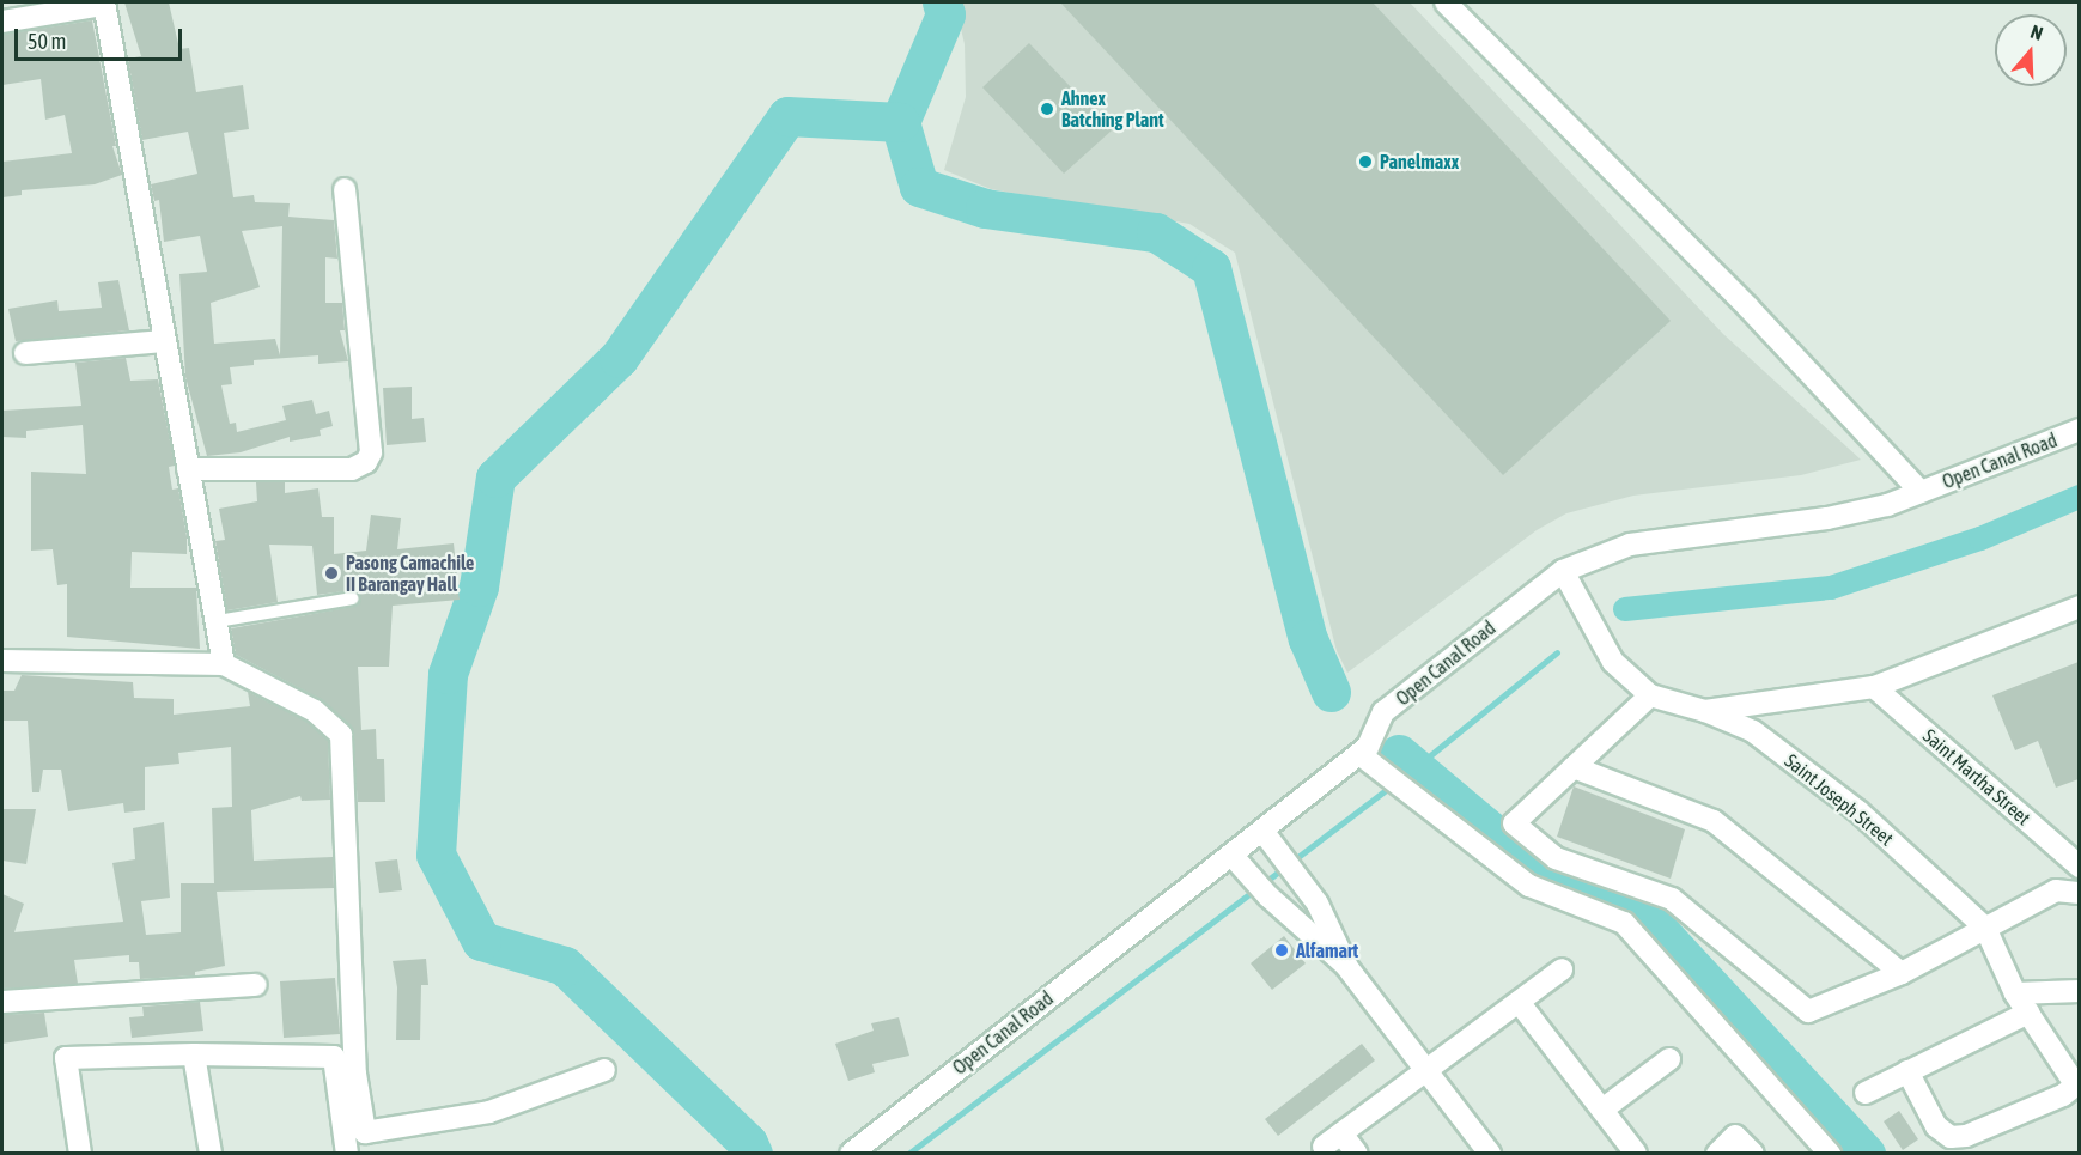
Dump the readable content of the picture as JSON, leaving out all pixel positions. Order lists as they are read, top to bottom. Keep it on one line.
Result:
{"streets":{"street":["Open Canal Road","Saint Martha Street","Saint Joseph Street"]},"crossings":[["Open Canal Road","Saint Joseph Street"]],"places":["Ahnex Batching Plant","Panelmaxx","Pasong Camachile II Barangay Hall","Alfamart"],"scale_bar":"50 m","north":"top"}
